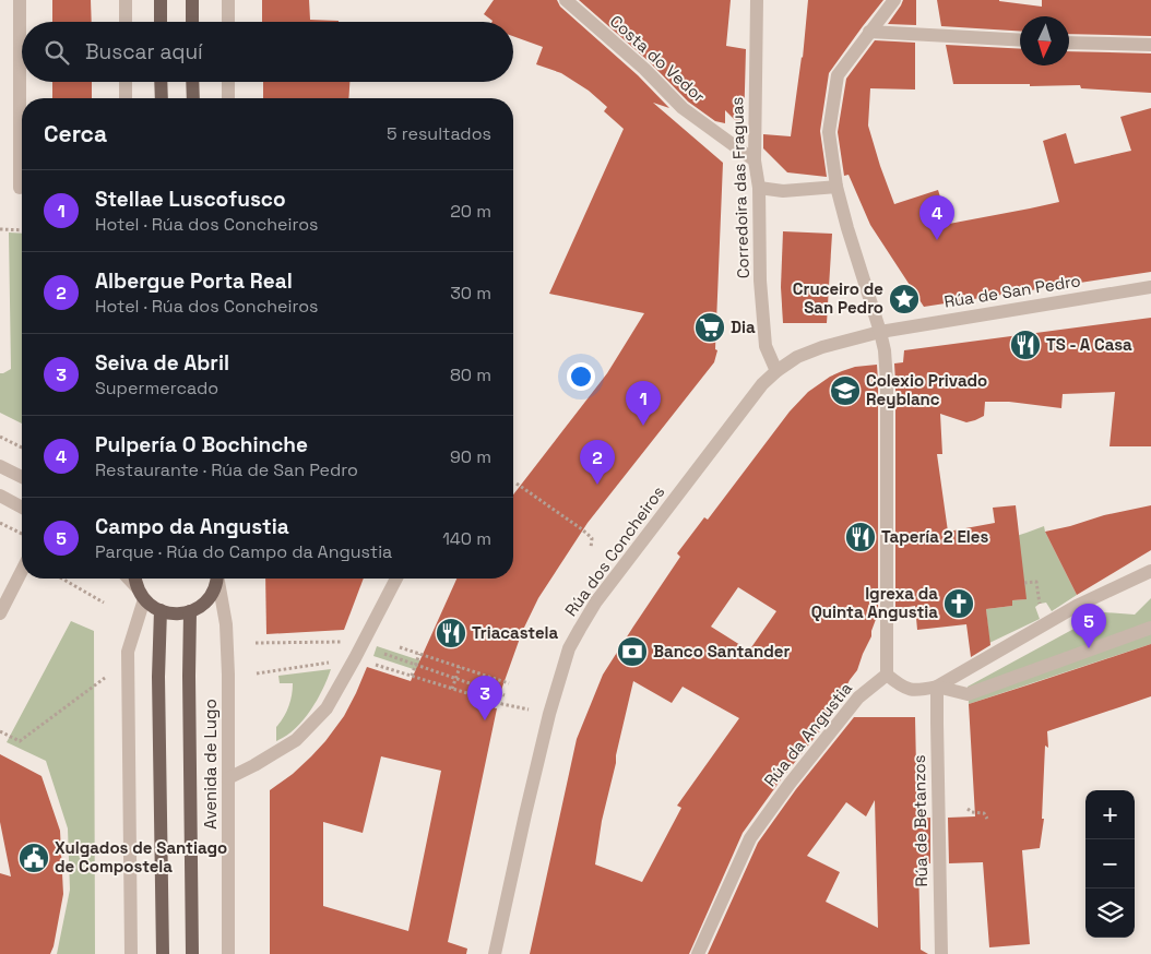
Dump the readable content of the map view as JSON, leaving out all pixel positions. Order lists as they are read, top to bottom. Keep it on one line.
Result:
{"streets":{"main road":["Avenida de Lugo"],"street":["Costa do Vedor","Corredoira das Fraguas","Rúa de San Pedro","Rúa dos Concheiros","Rúa da Angustia","Rúa de Betanzos"]},"crossings":[["Costa do Vedor","Corredoira das Fraguas"],["Corredoira das Fraguas","Rúa dos Concheiros"],["Rúa de San Pedro","Rúa dos Concheiros"]],"places":{"place":["Cruceiro de San Pedro"],"supermarket":["Dia"],"restaurant":["TS - A Casa","Tapería 2 Eles","Triacastela"],"school or university":["Colexio Privado Reyblanc"],"church":["Igrexa da Quinta Angustia"],"bank":["Banco Santander"],"public building":["Xulgados de Santiago de Compostela"]},"north":"bottom","page":{"search":"Buscar aquí","heading":["Cerca","5 resultados"],"list":[{"mark":"1","name":"Stellae Luscofusco","note":"Hotel · Rúa dos Concheiros","value":"20 m"},{"mark":"2","name":"Albergue Porta Real","note":"Hotel · Rúa dos Concheiros","value":"30 m"},{"mark":"3","name":"Seiva de Abril","note":"Supermercado","value":"80 m"},{"mark":"4","name":"Pulpería O Bochinche","note":"Restaurante · Rúa de San Pedro","value":"90 m"},{"mark":"5","name":"Campo da Angustia","note":"Parque · Rúa do Campo da Angustia","value":"140 m"}],"pins":["4","1","2","5","3"],"map_buttons":["+","−"]}}
